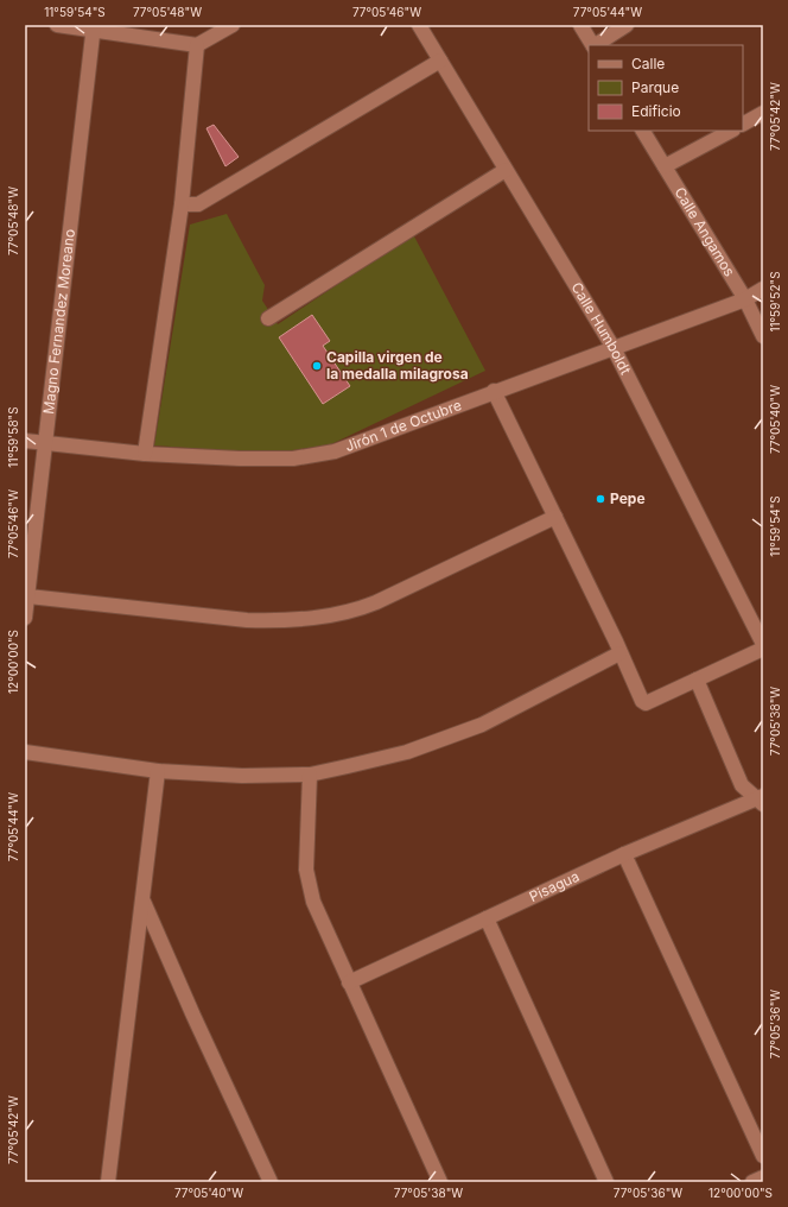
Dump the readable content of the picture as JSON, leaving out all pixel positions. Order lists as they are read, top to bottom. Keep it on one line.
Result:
{"streets":{"street":["Calle Angamos","Magno Fernandez Moreano","Calle Humboldt","Jirón 1 de Octubre","Pisagua"]},"crossings":[["Calle Angamos","Jirón 1 de Octubre"],["Magno Fernandez Moreano","Jirón 1 de Octubre"],["Calle Humboldt","Jirón 1 de Octubre"]],"places":["Capilla virgen de la medalla milagrosa","Pepe"],"legend":["Calle","Parque","Edificio"],"coordinates":["11°59'54\"S","77°05'48\"W","77°05'46\"W","77°05'44\"W","77°05'42\"W","11°59'52\"S","77°05'40\"W","11°59'58\"S","12°00'00\"S","77°05'38\"W","77°05'36\"W"]}
